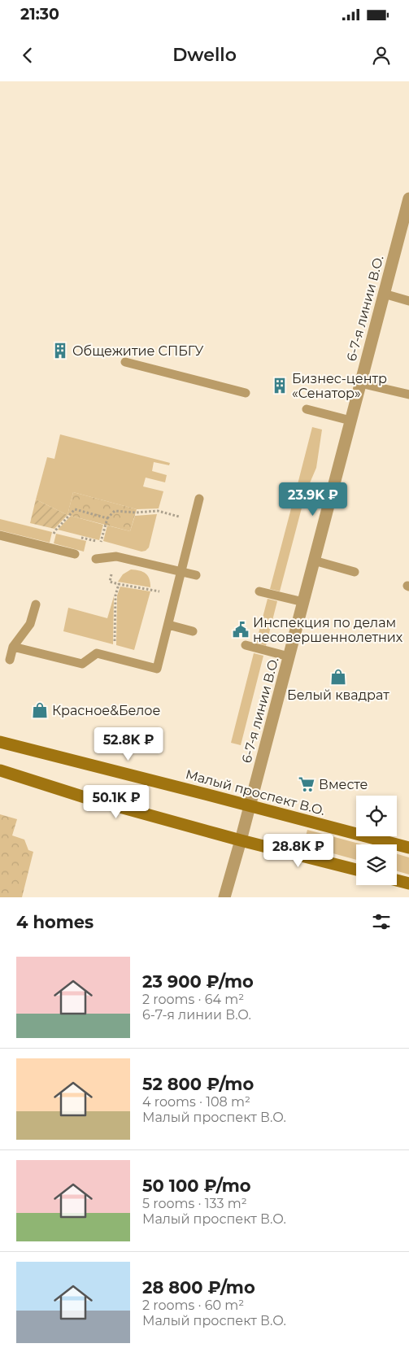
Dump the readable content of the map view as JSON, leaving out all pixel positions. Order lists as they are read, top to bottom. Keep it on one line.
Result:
{"streets":{"main road":["Малый проспект В.О."],"street":["6-7-я линии В.О."]},"crossings":[["6-7-я линии В.О.","Малый проспект В.О."]],"places":{"building":["Общежитие СПБГУ","Бизнес-центр «Сенатор»"],"public building":["Инспекция по делам несовершеннолетних"],"shop":["Белый квадрат","Красное&Белое"],"supermarket":["Вместе"]},"page":{"status":"21:30","header":"Dwello","price":["23.9K ₽","52.8K ₽","50.1K ₽","28.8K ₽"],"heading":"4 homes","list":[{"name":"23 900 ₽/mo","note":"2 rooms · 64 m² · 6-7-я линии В.О."},{"name":"52 800 ₽/mo","note":"4 rooms · 108 m² · Малый проспект В.О."},{"name":"50 100 ₽/mo","note":"5 rooms · 133 m² · Малый проспект В.О."},{"name":"28 800 ₽/mo","note":"2 rooms · 60 m² · Малый проспект В.О."}]}}
